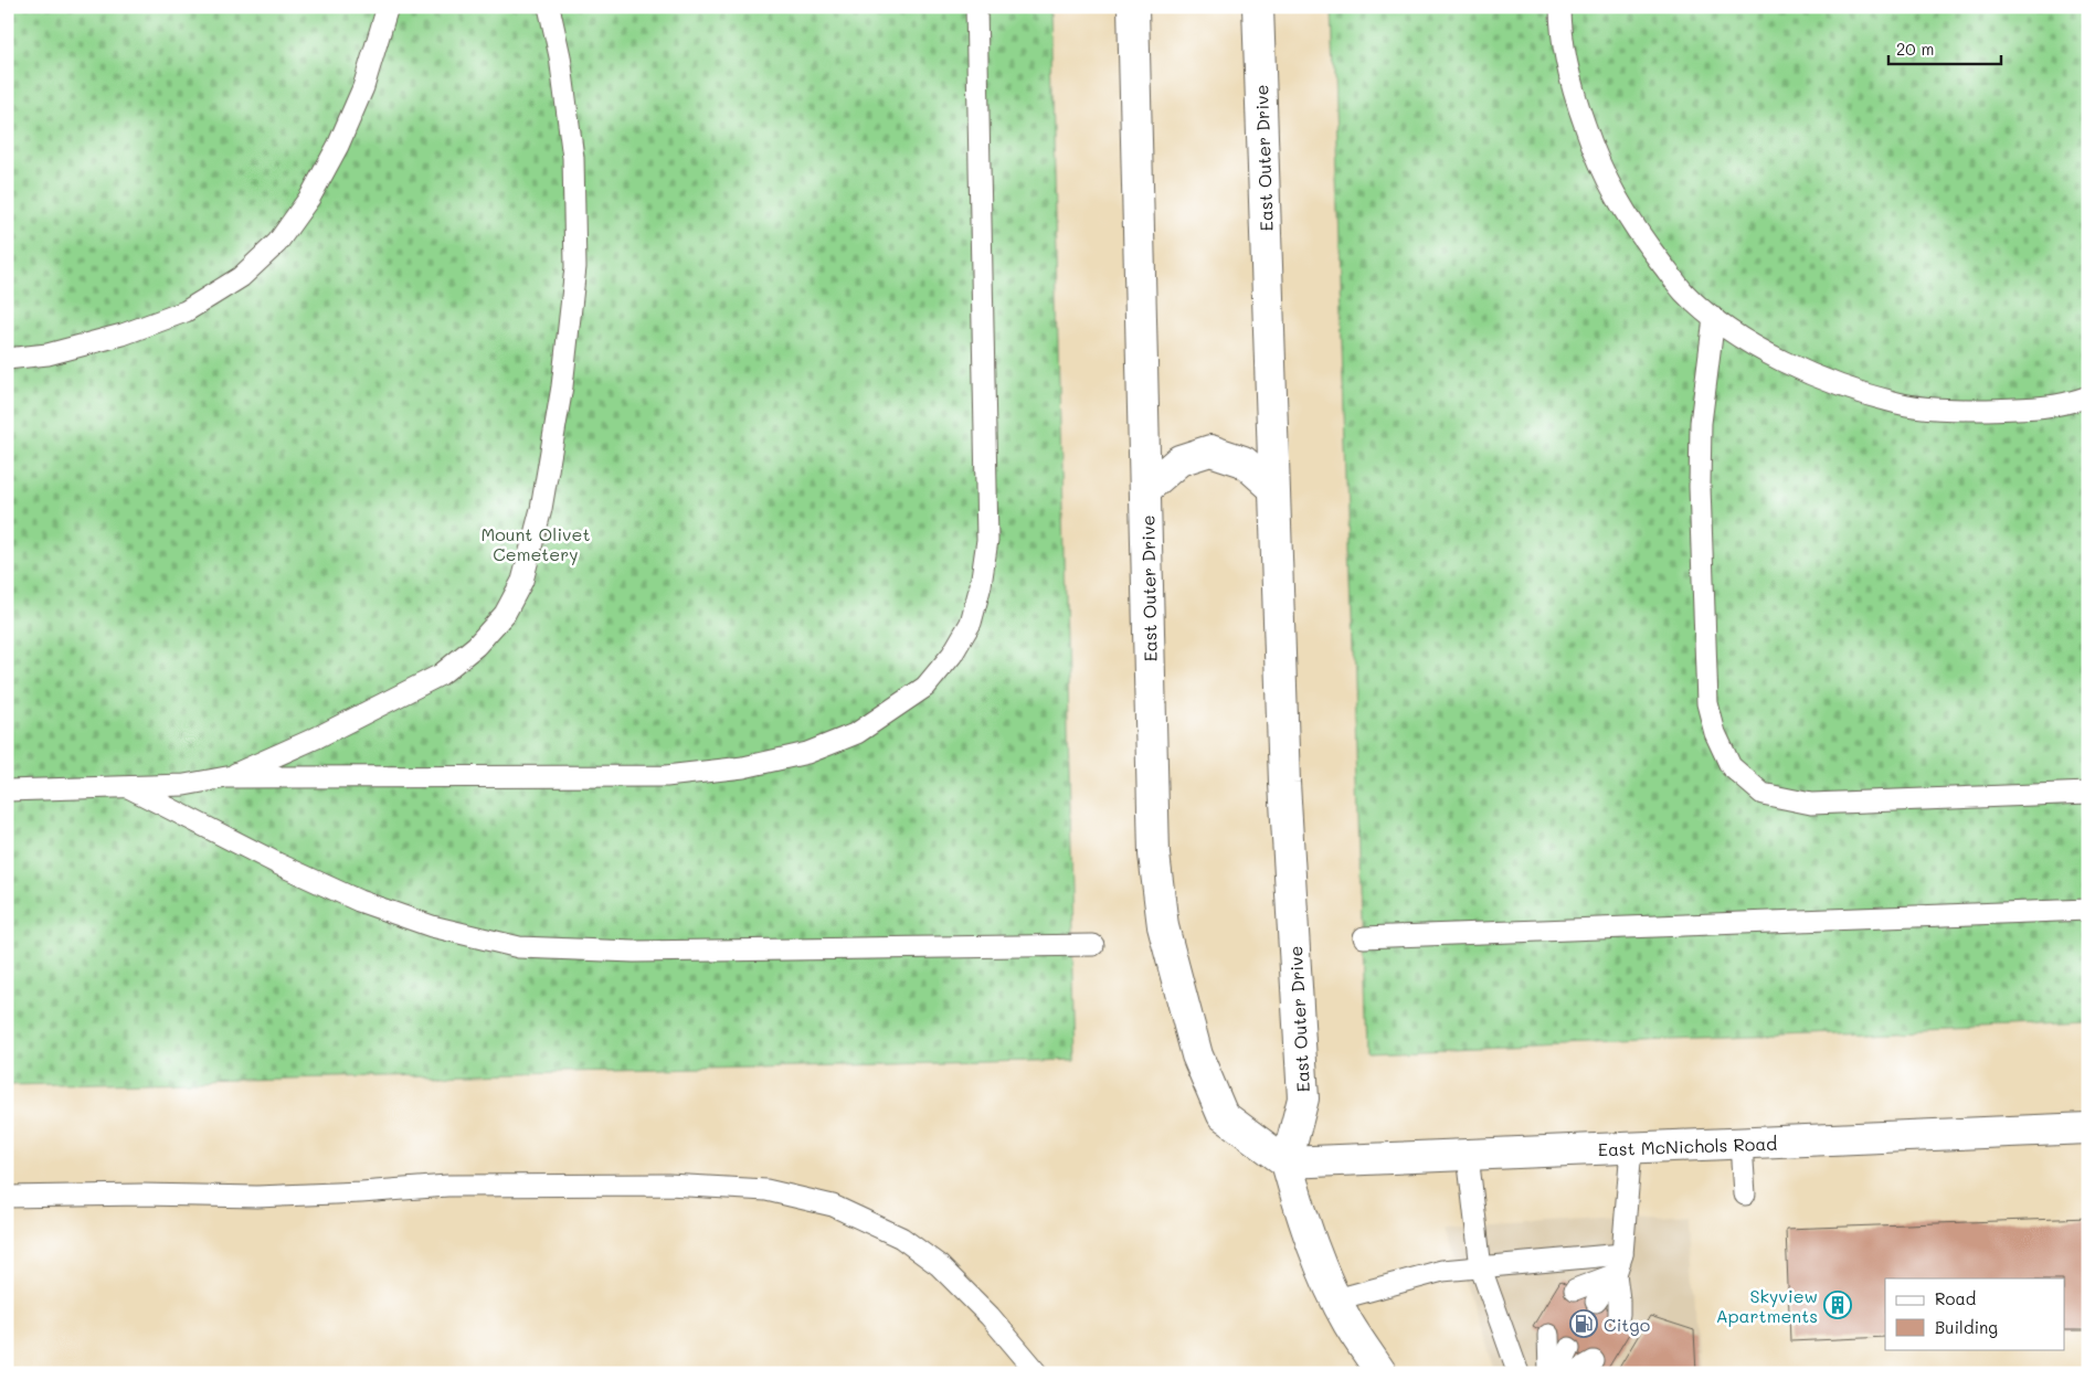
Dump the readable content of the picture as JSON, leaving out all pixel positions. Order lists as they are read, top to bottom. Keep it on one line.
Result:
{"streets":{"main road":["East Outer Drive","East McNichols Road"]},"crossings":[["East Outer Drive","East McNichols Road"]],"parks":["Mount Olivet Cemetery"],"places":{"building":["Skyview Apartments"],"fuel station":["Citgo"]},"legend":["Road","Building"],"scale_bar":"20 m"}
